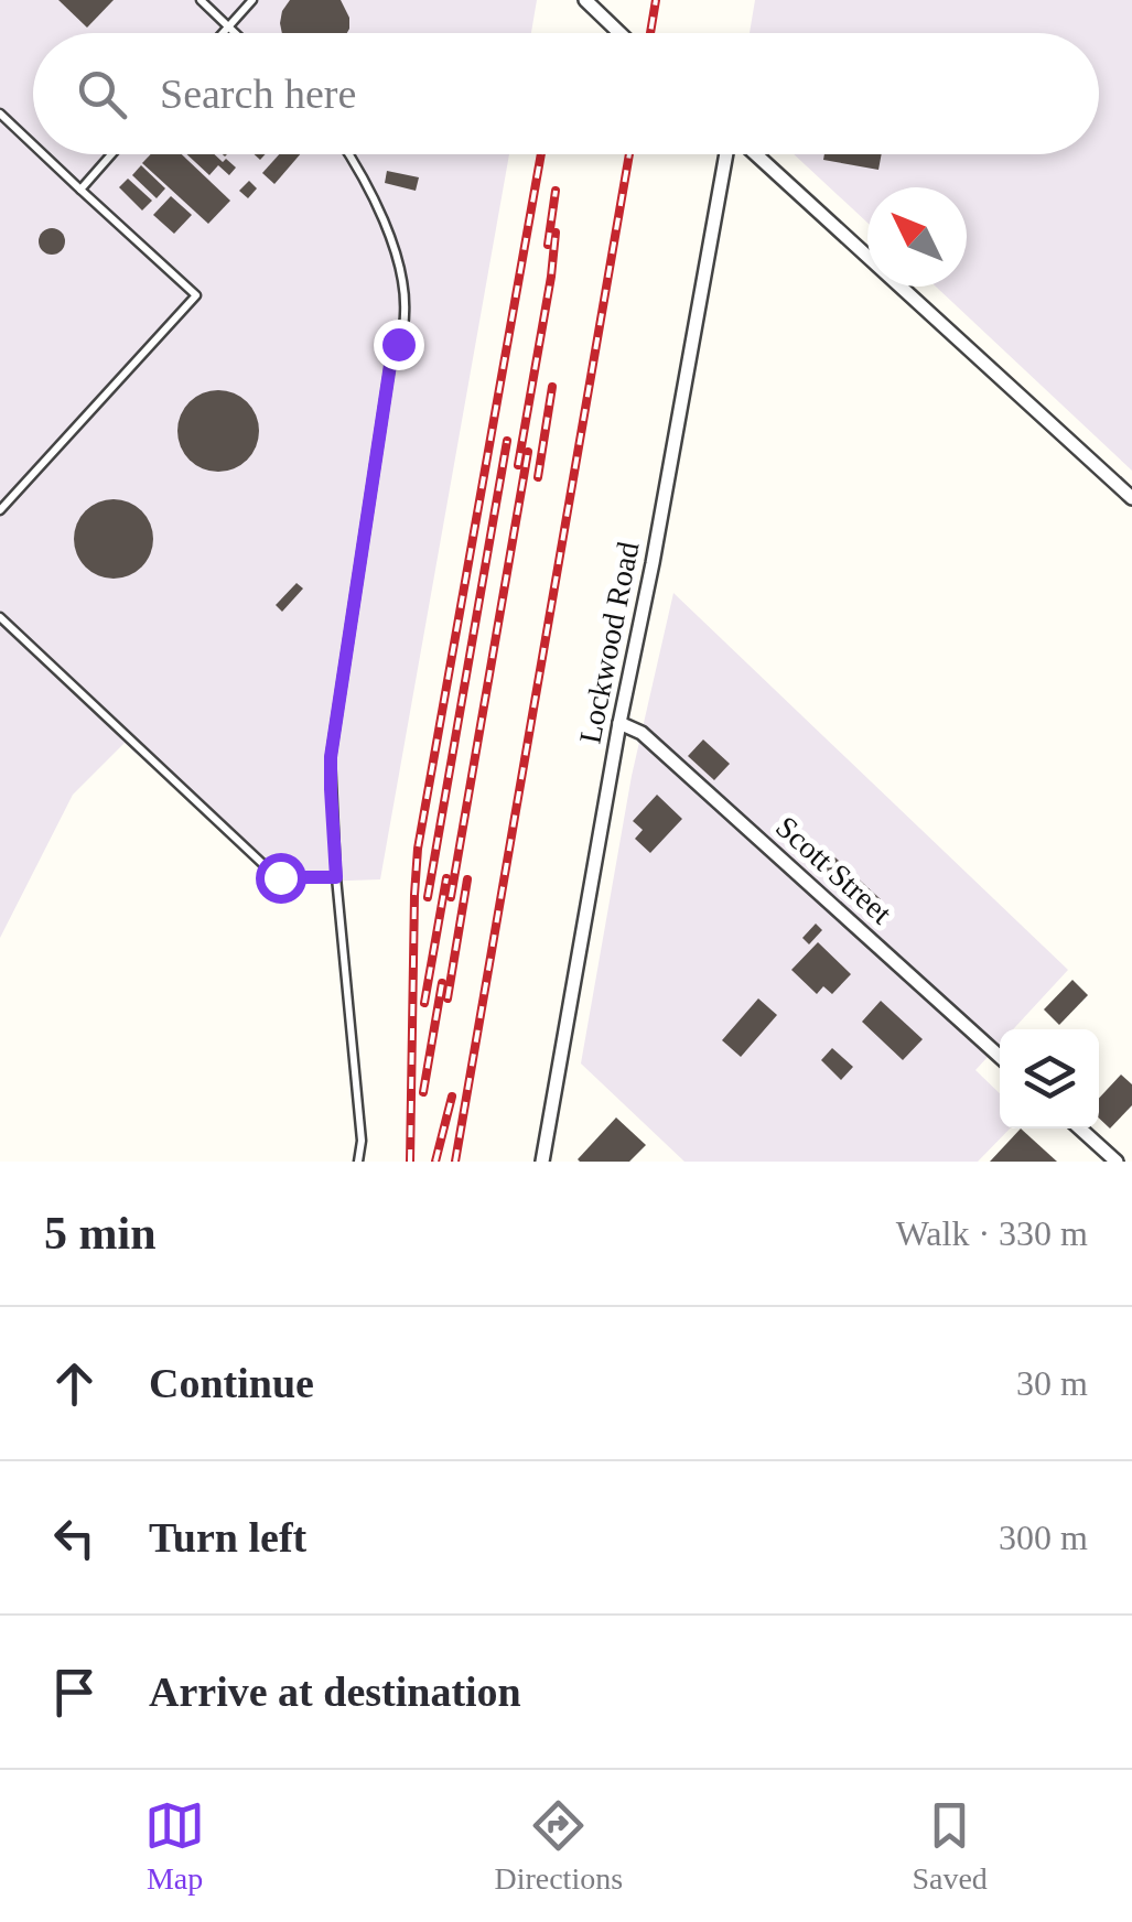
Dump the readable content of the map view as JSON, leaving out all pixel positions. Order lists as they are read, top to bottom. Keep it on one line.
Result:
{"streets":{"street":["Lockwood Road","Scott Street"]},"crossings":[["Lockwood Road","Scott Street"]],"north":"top left","page":{"search":"Search here","heading":["5 min","Walk · 330 m"],"list":[["Continue","30 m"],["Turn left","300 m"],"Arrive at destination"],"nav":["Map","Directions","Saved"]}}
